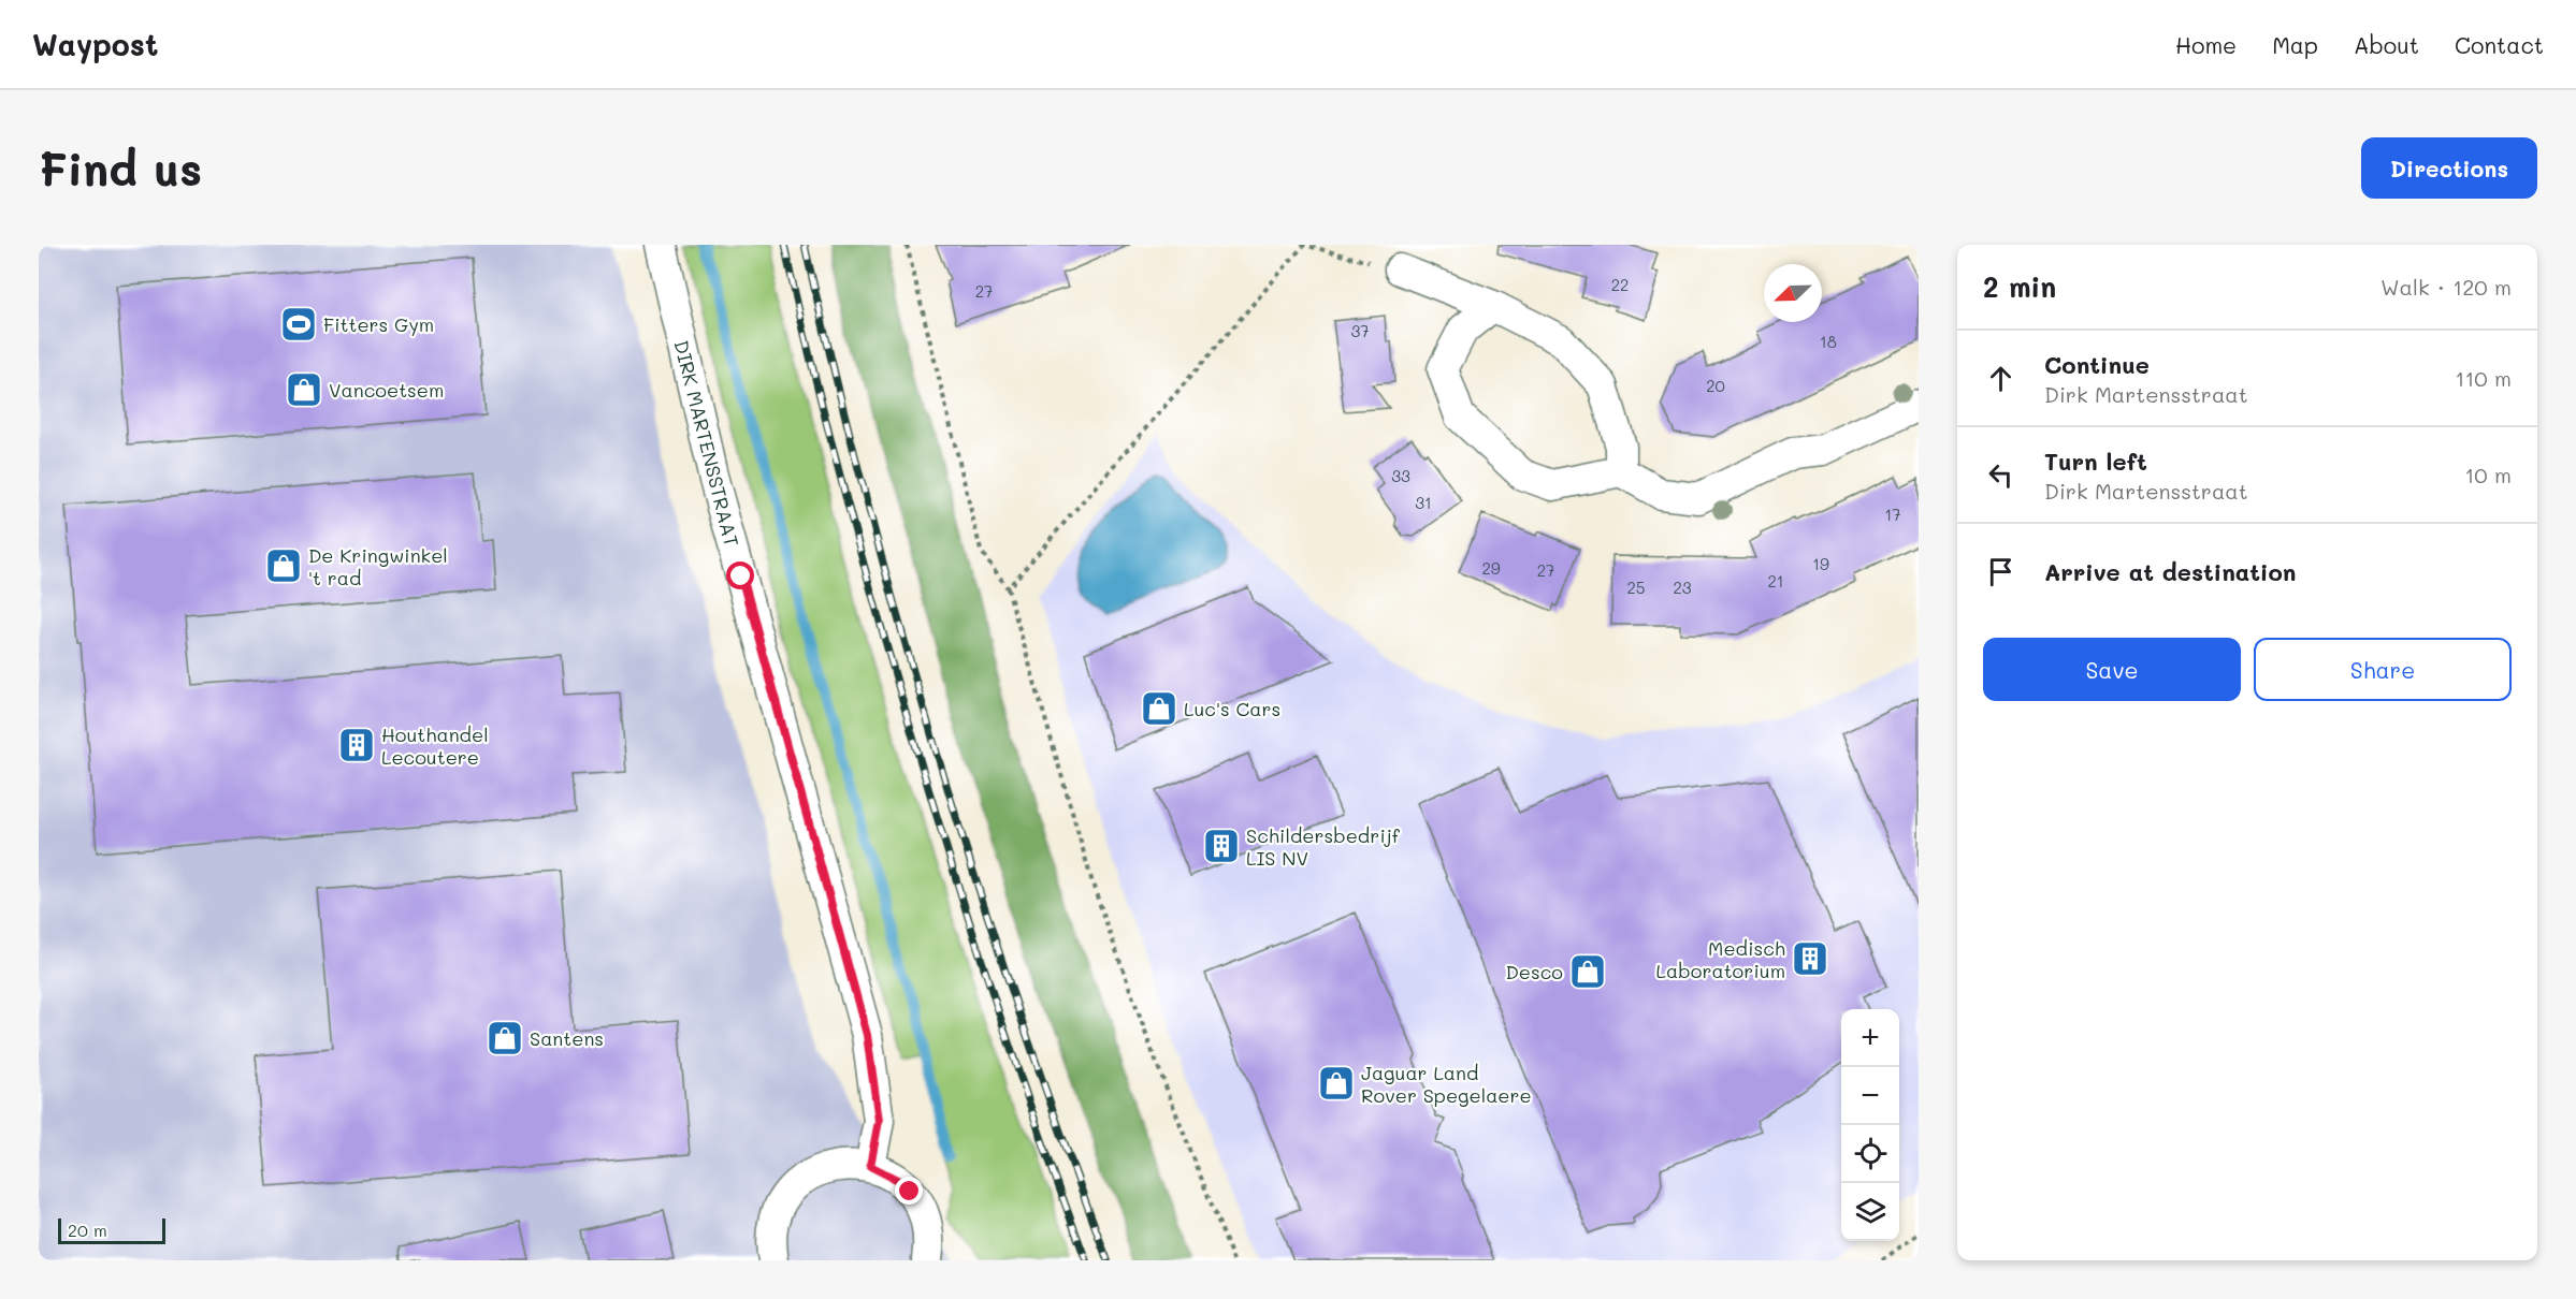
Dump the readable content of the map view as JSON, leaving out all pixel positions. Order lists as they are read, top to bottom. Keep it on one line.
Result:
{"streets":{"street":["DIRK MARTENSSTRAAT"]},"places":{"sports":["Fitters Gym"],"shop":["Vancoetsem","De Kringwinkel 't rad","Luc's Cars","Desco","Santens","Jaguar Land Rover Spegelaere"],"building":["Houthandel Lecoutere","Schildersbedrijf LIS NV","Medisch Laboratorium"]},"house_numbers":["22","27","37","18","20","33","31","17","19","29","27","21","25","23"],"scale_bar":"20 m","north":"bottom left","page":{"header":"Waypost","nav":["Home","Map","About","Contact"],"buttons":["Directions",["Save","Share"]],"title":"Find us","heading":["2 min","Walk · 120 m"],"list":[["Continue","Dirk Martensstraat","110 m"],["Turn left","Dirk Martensstraat","10 m"],"Arrive at destination"],"map_buttons":["+","−"],"scale":"20 m"}}
